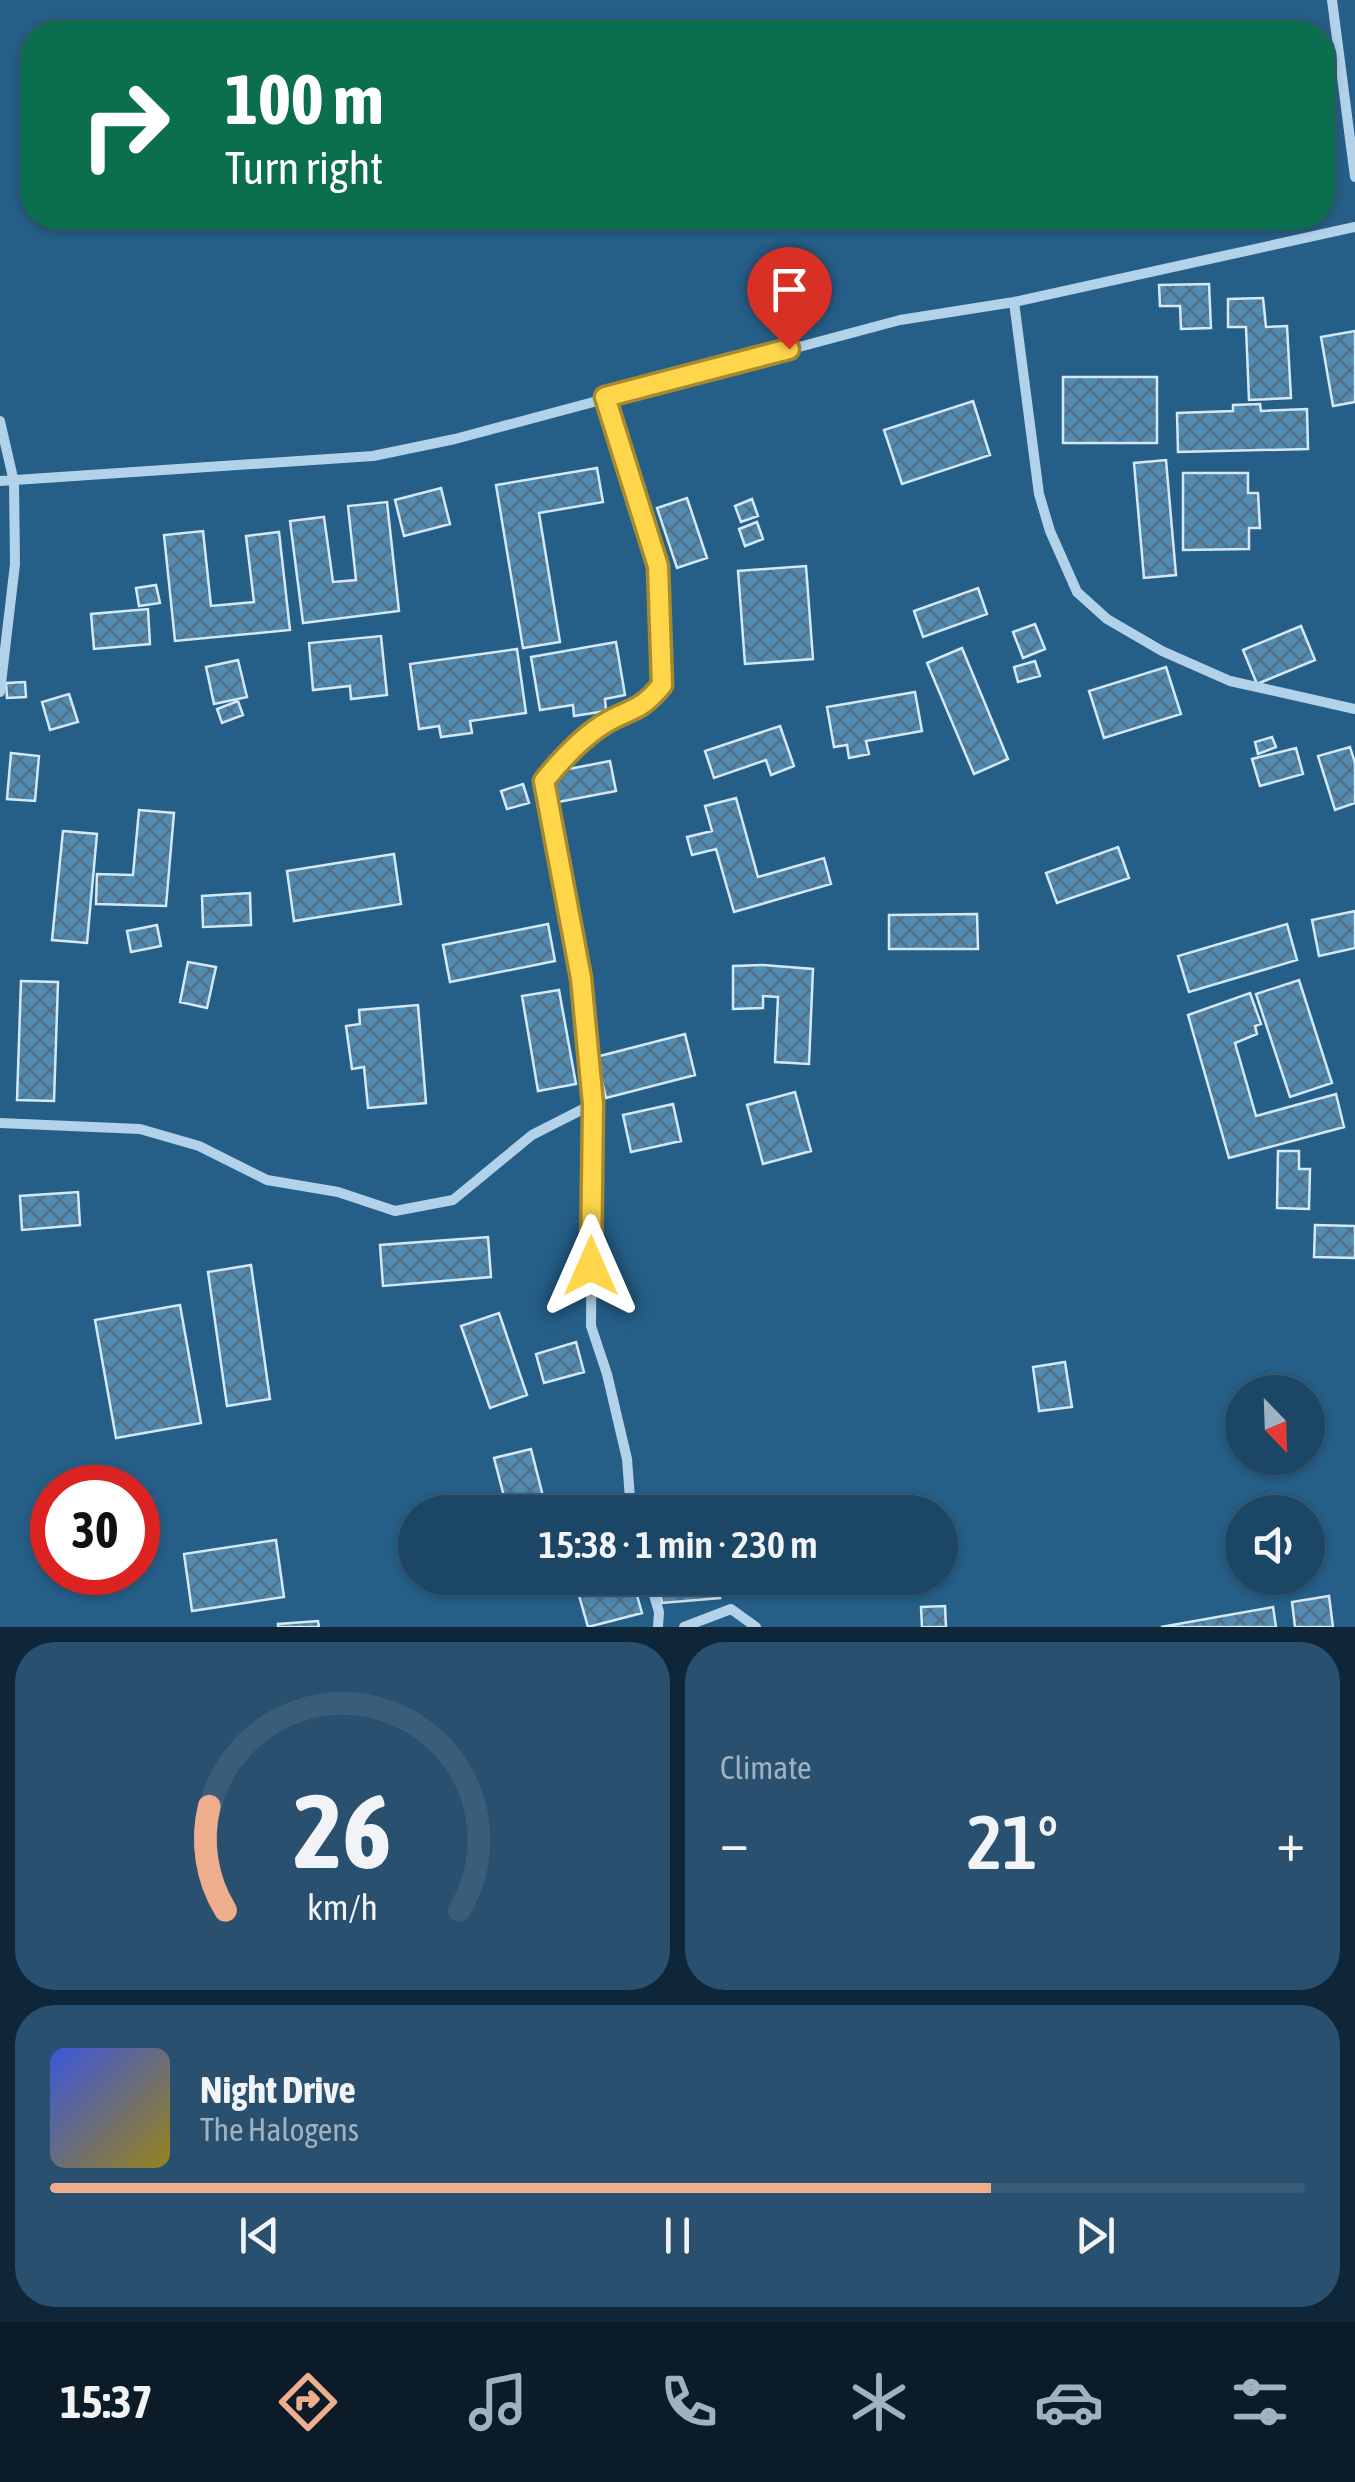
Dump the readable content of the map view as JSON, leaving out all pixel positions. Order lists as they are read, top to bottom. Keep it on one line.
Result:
{"north":"bottom right","page":{"turn":["100 m","Turn right"],"limit":"30","trip":"15:38 · 1 min · 230 m","tile":"Climate","heat":["−","21°","+"],"song":["Night Drive","The Halogens"],"tabs":"15:37","gauge":["26","km/h"]}}
